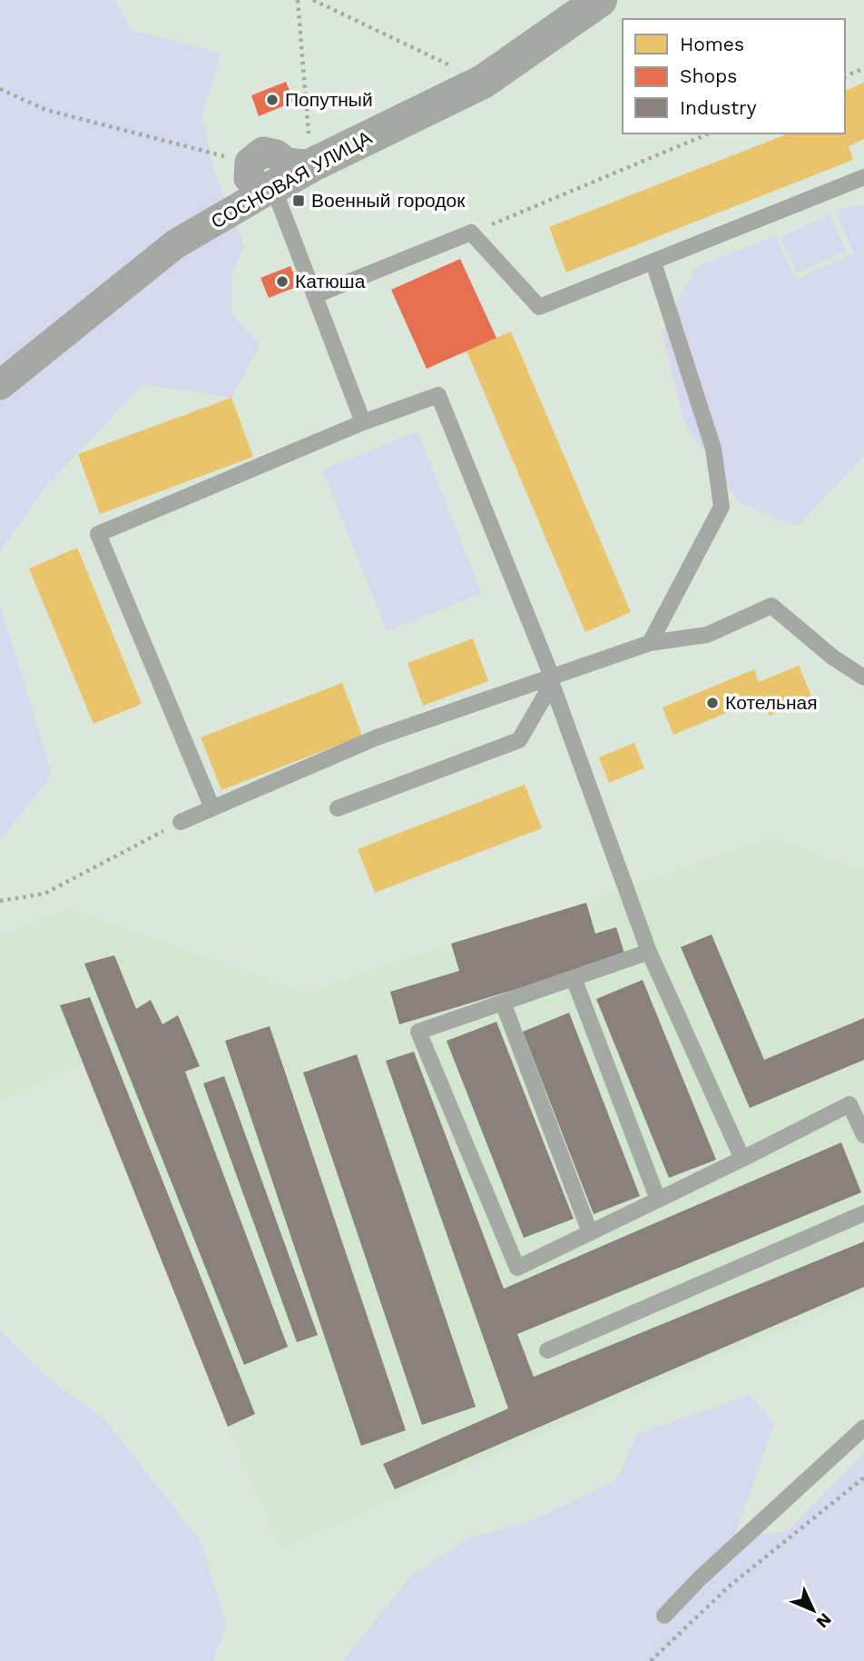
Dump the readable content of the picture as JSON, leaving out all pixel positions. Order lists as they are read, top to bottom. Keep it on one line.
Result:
{"streets":{"street":["СОСНОВАЯ УЛИЦА"]},"places":{"other":["Попутный","Катюша","Котельная"],"transit":["Военный городок"]},"legend":["Homes","Shops","Industry"],"north":"bottom right"}
